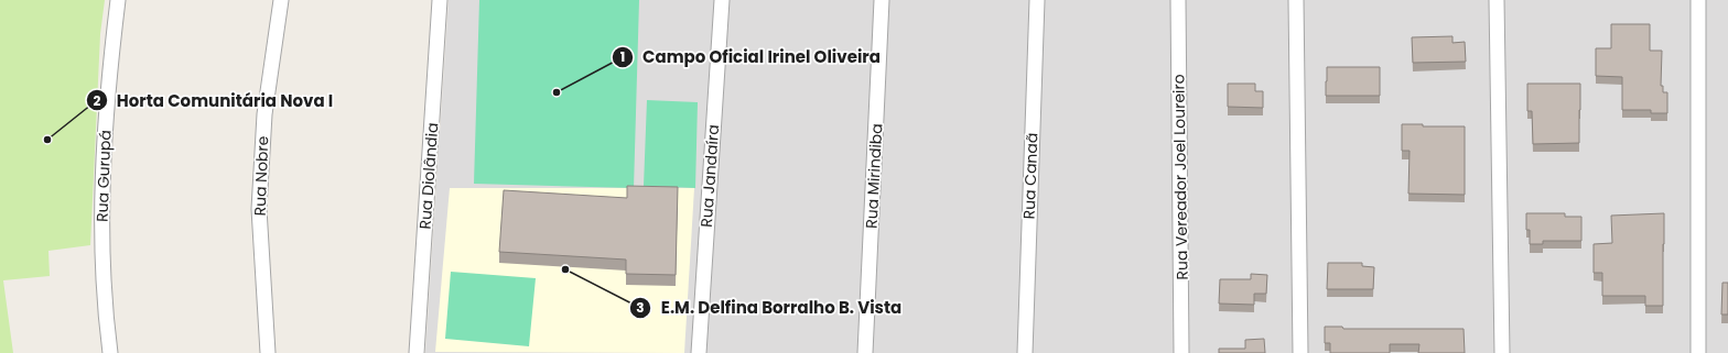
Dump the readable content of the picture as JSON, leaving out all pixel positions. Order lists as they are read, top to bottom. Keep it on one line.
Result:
{"streets":{"street":["Rua Gurupá","Rua Nobre","Rua Diolândia","Rua Jandaíra","Rua Mirindiba","Rua Canaã","Rua Vereador Joel Loureiro"]},"places":["Campo Oficial Irinel Oliveira","Horta Comunitária Nova I","E.M. Delfina Borralho B. Vista"]}
